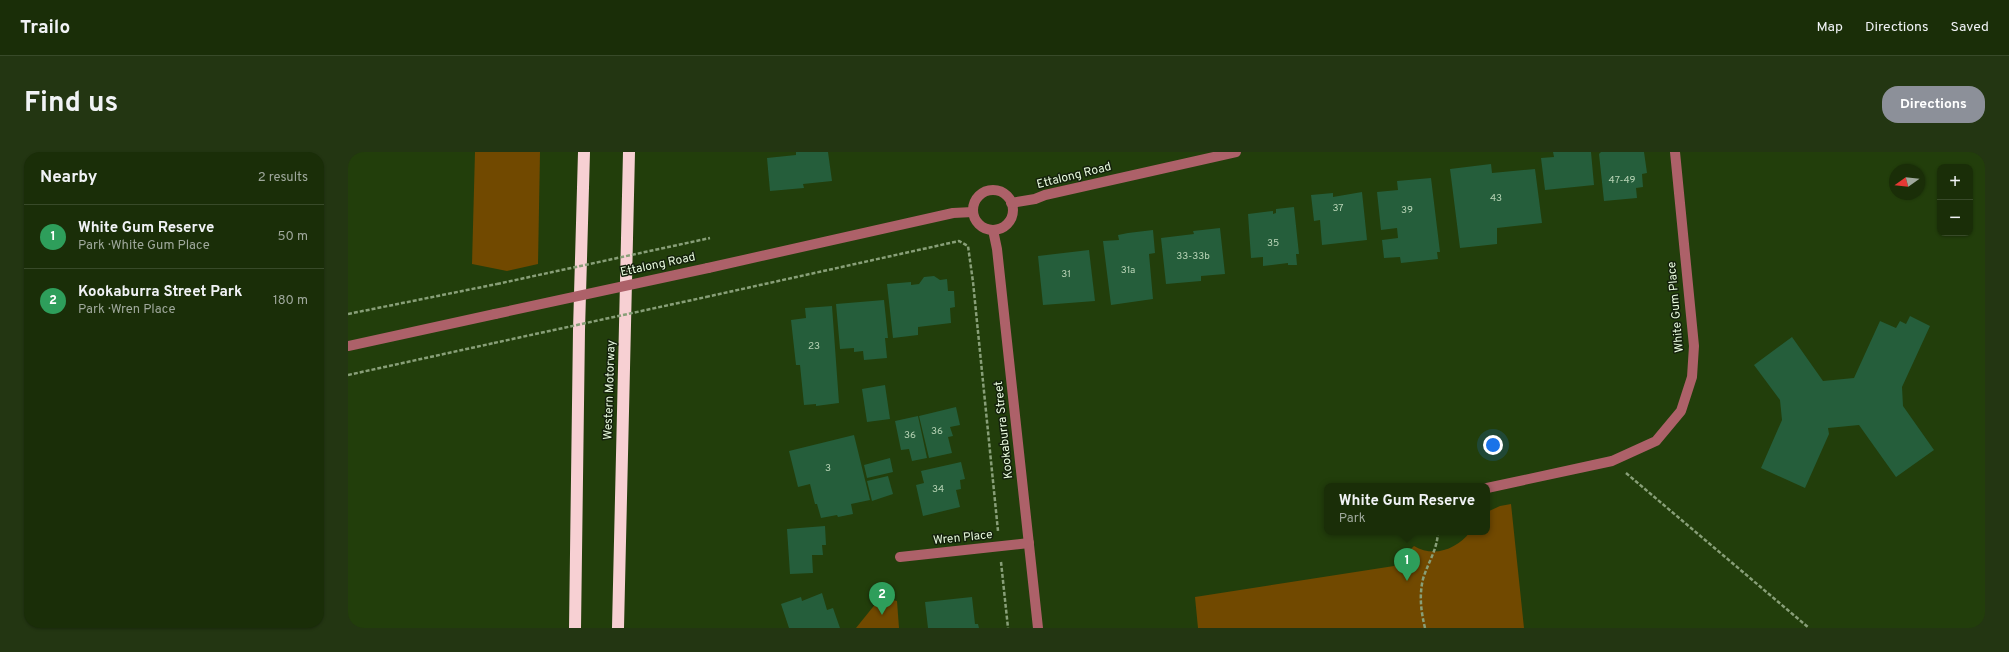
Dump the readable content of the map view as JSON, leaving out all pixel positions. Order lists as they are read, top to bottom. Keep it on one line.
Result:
{"streets":{"highway":["Western Motorway"],"street":["Ettalong Road","White Gum Place","Kookaburra Street","Wren Place"]},"crossings":[["Ettalong Road","Kookaburra Street"],["Kookaburra Street","Wren Place"]],"house_numbers":["47-49","43","37","39","35","33-33b","31a","31","23","36","36","3","34"],"north":"left","page":{"header":"Trailo","nav":["Map","Directions","Saved"],"title":"Find us","buttons":"Directions","heading":["Nearby","2 results"],"map_buttons":["+","−"],"list":[{"mark":"1","name":"White Gum Reserve","note":"Park · White Gum Place","value":"50 m"},{"mark":"2","name":"Kookaburra Street Park","note":"Park · Wren Place","value":"180 m"}],"popup":["White Gum Reserve","Park"],"pins":["1","2"]}}
